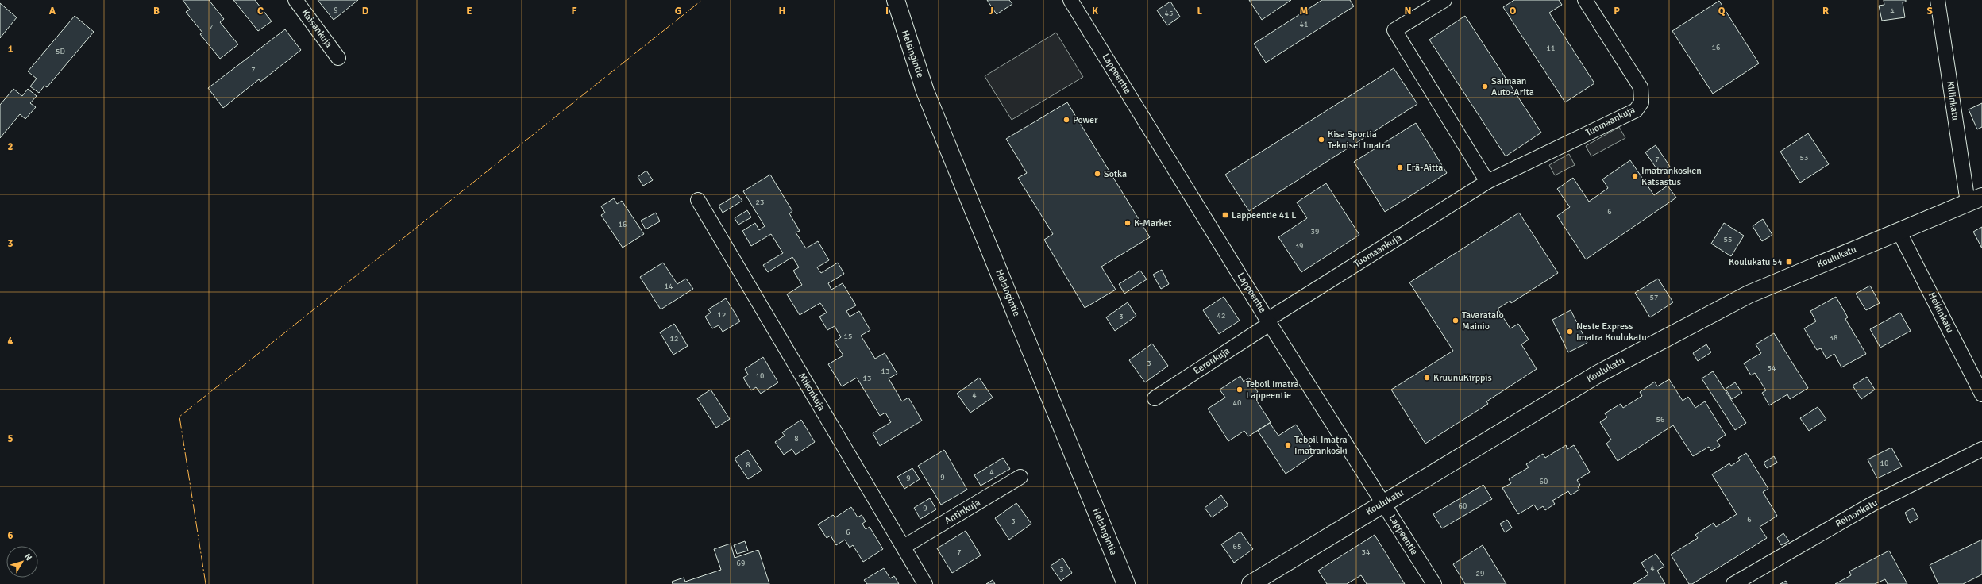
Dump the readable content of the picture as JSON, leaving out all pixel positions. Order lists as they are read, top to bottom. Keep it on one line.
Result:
{"streets":{"street":["Kaisankuja","Helsingintie","Lappeentie","Killinkatu","Tuomaankuja","Koulukatu","Heikinkatu","Eeronkuja","Mikonkuja","Antinkuja","Reinonkatu"]},"crossings":[["Lappeentie","Tuomaankuja"],["Lappeentie","Koulukatu"],["Lappeentie","Eeronkuja"],["Killinkatu","Koulukatu"],["Tuomaankuja","Eeronkuja"],["Koulukatu","Heikinkatu"],["Mikonkuja","Antinkuja"]],"places":{"other":["Saimaan Auto-Arita","Power","Kisa Sportia Tekniset Imatra","Erä-Aitta","Sotka","Imatrankosken Katsastus","K-Market","Tavaratalo Mainio","Neste Express Imatra Koulukatu","KruunuKirppis","Teboil Imatra Lappeentie","Teboil Imatra Imatrankoski"],"transit":["Lappeentie 41 L","Koulukatu 54"]},"house_numbers":["9","4","45","41","7","16","11","5D","7","53","7","23","6","16","39","55","39","14","57","12","42","3","15","38","12","3","54","13","10","13","4","40","56","8","10","8","4","9","9","60","60","9","6","3","6","65","7","34","69","4","3","29"],"north":"top right","grid":{"columns":["A","B","C","D","E","F","G","H","I","J","K","L","M","N","O","P","Q","R","S"],"rows":["1","2","3","4","5","6"]}}
